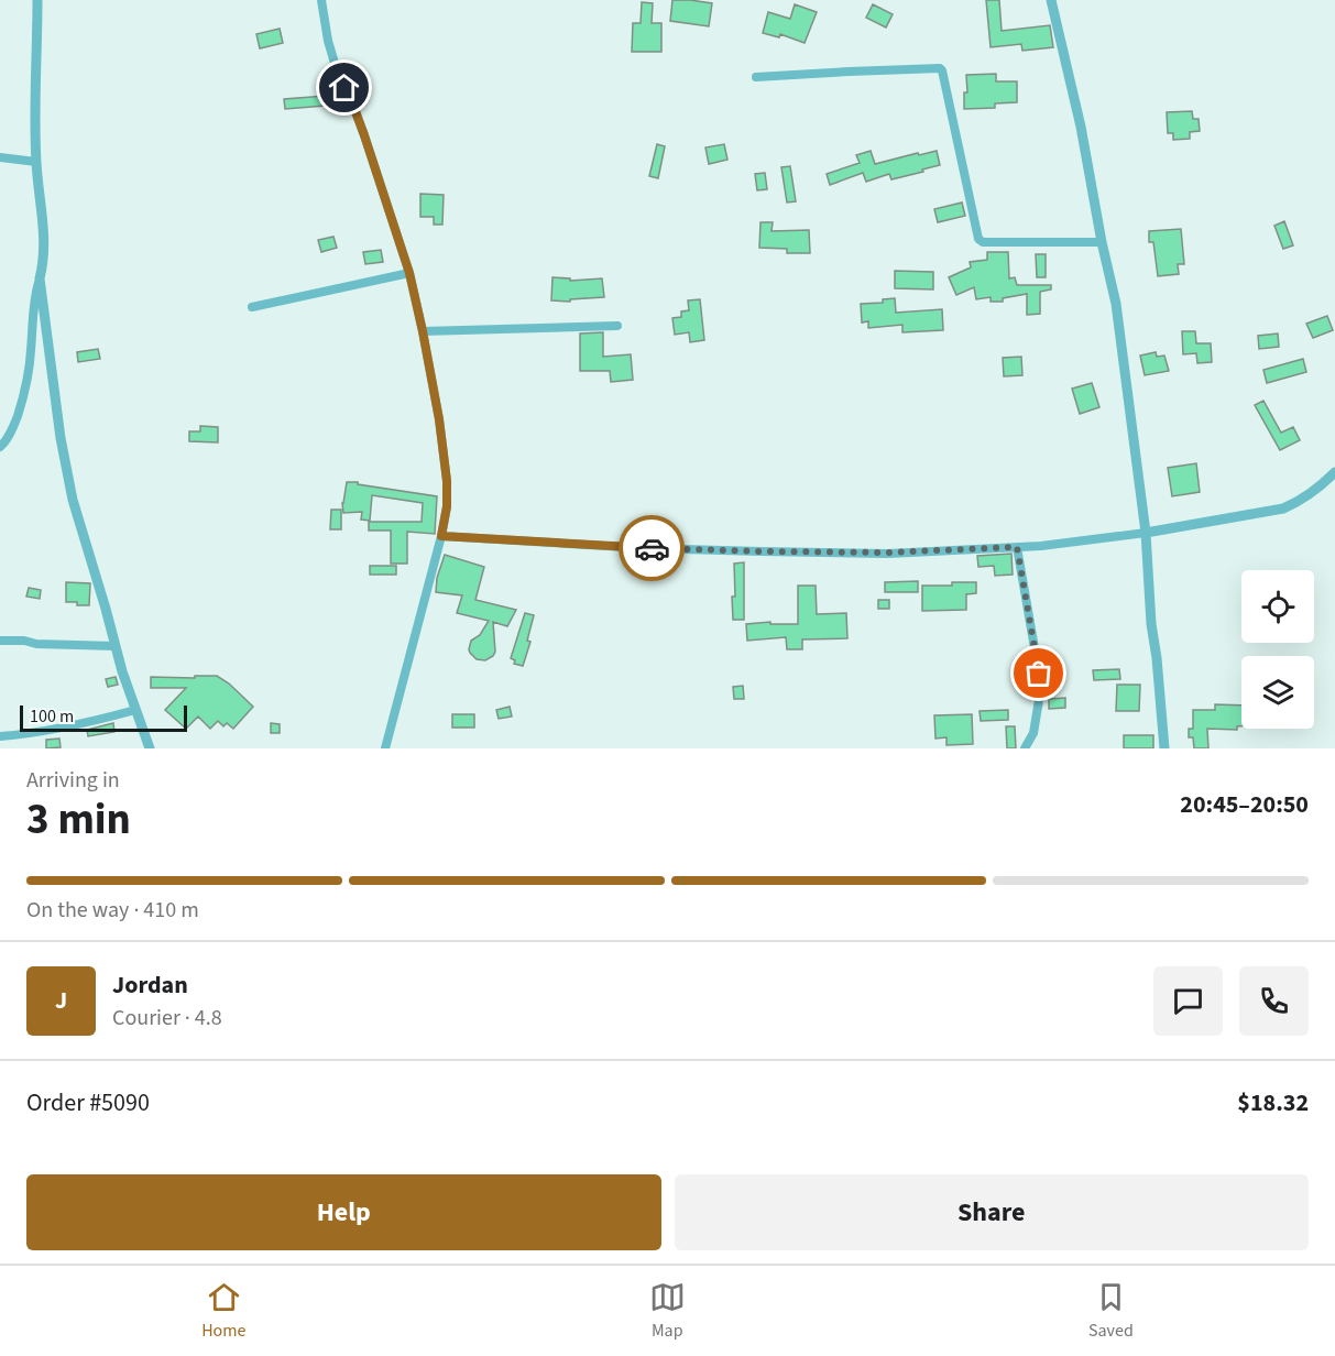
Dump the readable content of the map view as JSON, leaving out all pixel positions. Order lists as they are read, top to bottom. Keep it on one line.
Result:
{"scale_bar":"100 m","page":{"scale":"100 m","heading":["3 min","Arriving in","20:45–20:50"],"panel":["Jordan","Courier · 4.8","Order #5090","$18.32"],"bar":"On the way · 410 m","round":"J","buttons":["Help","Share"],"tabs":["Home","Map","Saved"]}}
